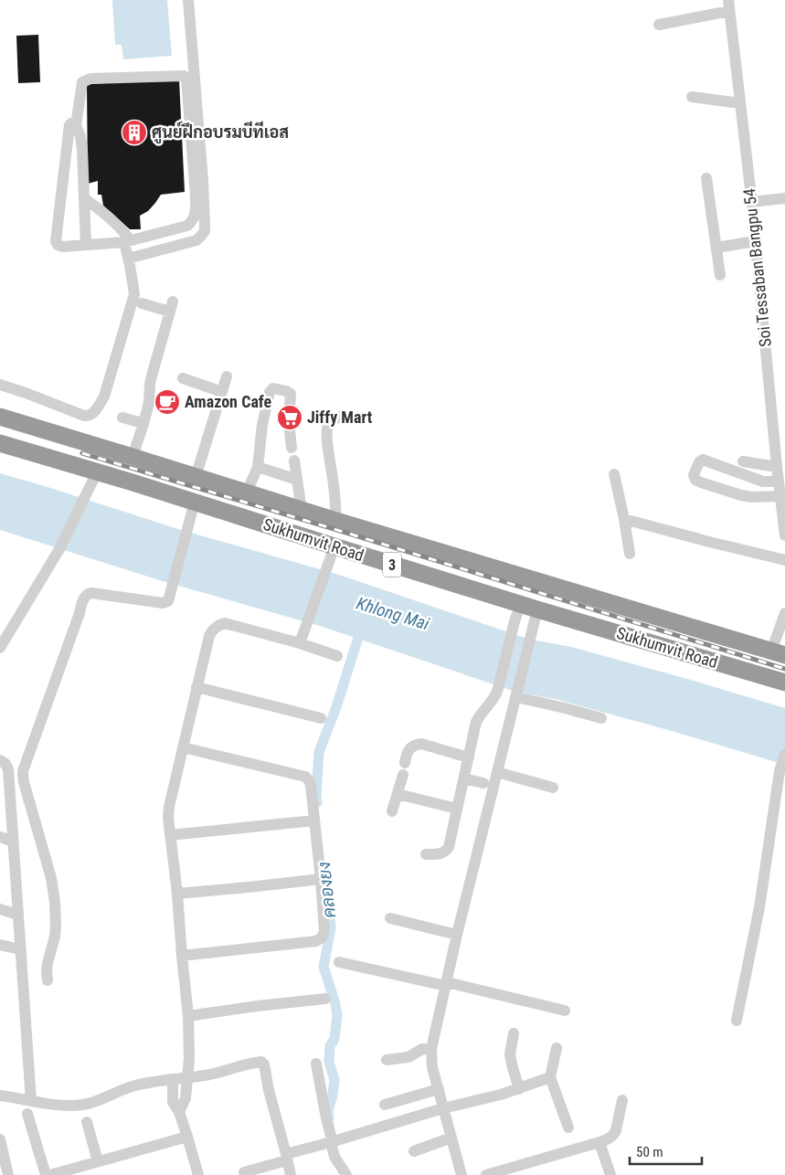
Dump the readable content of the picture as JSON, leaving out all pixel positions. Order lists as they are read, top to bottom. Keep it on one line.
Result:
{"streets":{"highway":["Sukhumvit Road","3"],"street":["Soi Tessaban Bangpu 54"]},"water":["Khlong Mai","คลองยง"],"places":{"building":["ศูนย์ฝึกอบรมบีทีเอส"],"cafe":["Amazon Cafe"],"supermarket":["Jiffy Mart"]},"scale_bar":"50 m"}
